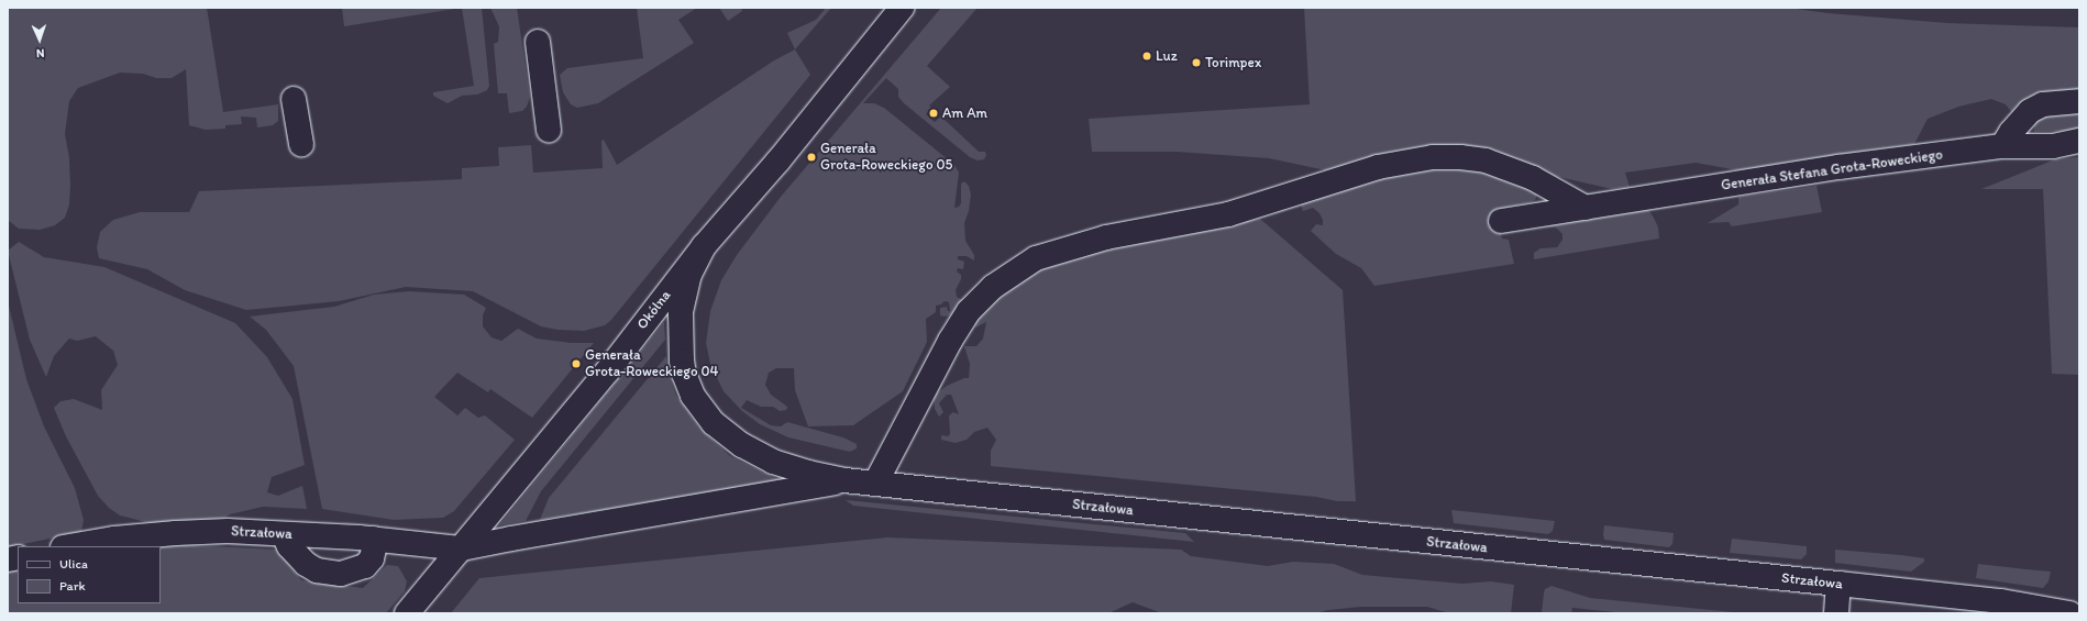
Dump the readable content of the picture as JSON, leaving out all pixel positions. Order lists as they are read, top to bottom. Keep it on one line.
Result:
{"streets":{"street":["Generała Stefana Grota-Roweckiego","Okólna","Strzałowa"]},"crossings":[["Okólna","Strzałowa"]],"places":["Luz","Torimpex","Am Am","Generała Grota-Roweckiego 05","Generała Grota-Roweckiego 04"],"legend":["Ulica","Park"],"north":"bottom"}
